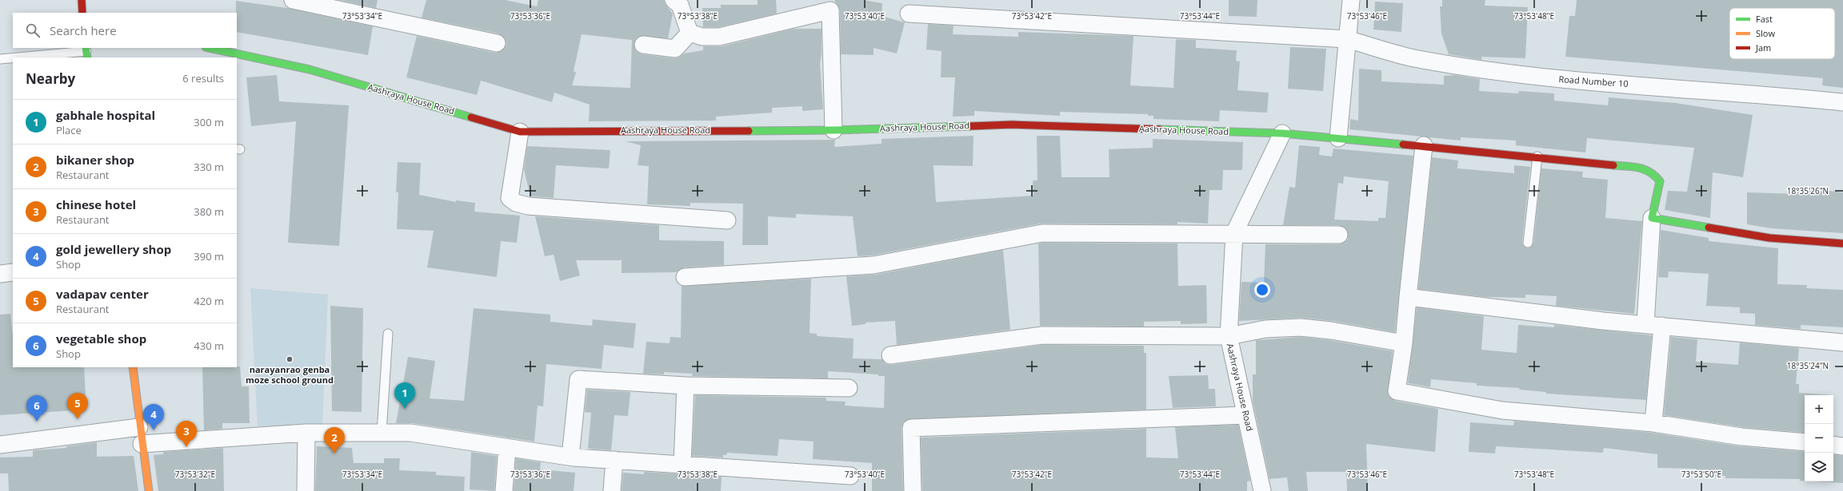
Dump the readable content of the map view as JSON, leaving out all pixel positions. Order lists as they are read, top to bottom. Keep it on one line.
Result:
{"streets":{"street":["Road Number 10","Aashraya House Road"]},"places":["narayanrao genba moze school ground"],"legend":["Fast","Slow","Jam"],"page":{"search":"Search here","heading":["Nearby","6 results"],"list":[{"mark":"1","name":"gabhale hospital","note":"Place","value":"300 m"},{"mark":"2","name":"bikaner shop","note":"Restaurant","value":"330 m"},{"mark":"3","name":"chinese hotel","note":"Restaurant","value":"380 m"},{"mark":"4","name":"gold jewellery shop","note":"Shop","value":"390 m"},{"mark":"5","name":"vadapav center","note":"Restaurant","value":"420 m"},{"mark":"6","name":"vegetable shop","note":"Shop","value":"430 m"}],"pins":["1","5","6","4","3","2"],"map_buttons":["+","−"]},"coordinates":["73°53'34\"E","73°53'36\"E","73°53'38\"E","73°53'40\"E","73°53'42\"E","73°53'44\"E","73°53'46\"E","73°53'48\"E","18°35'26\"N","18°35'24\"N","73°53'32\"E","73°53'50\"E"]}
